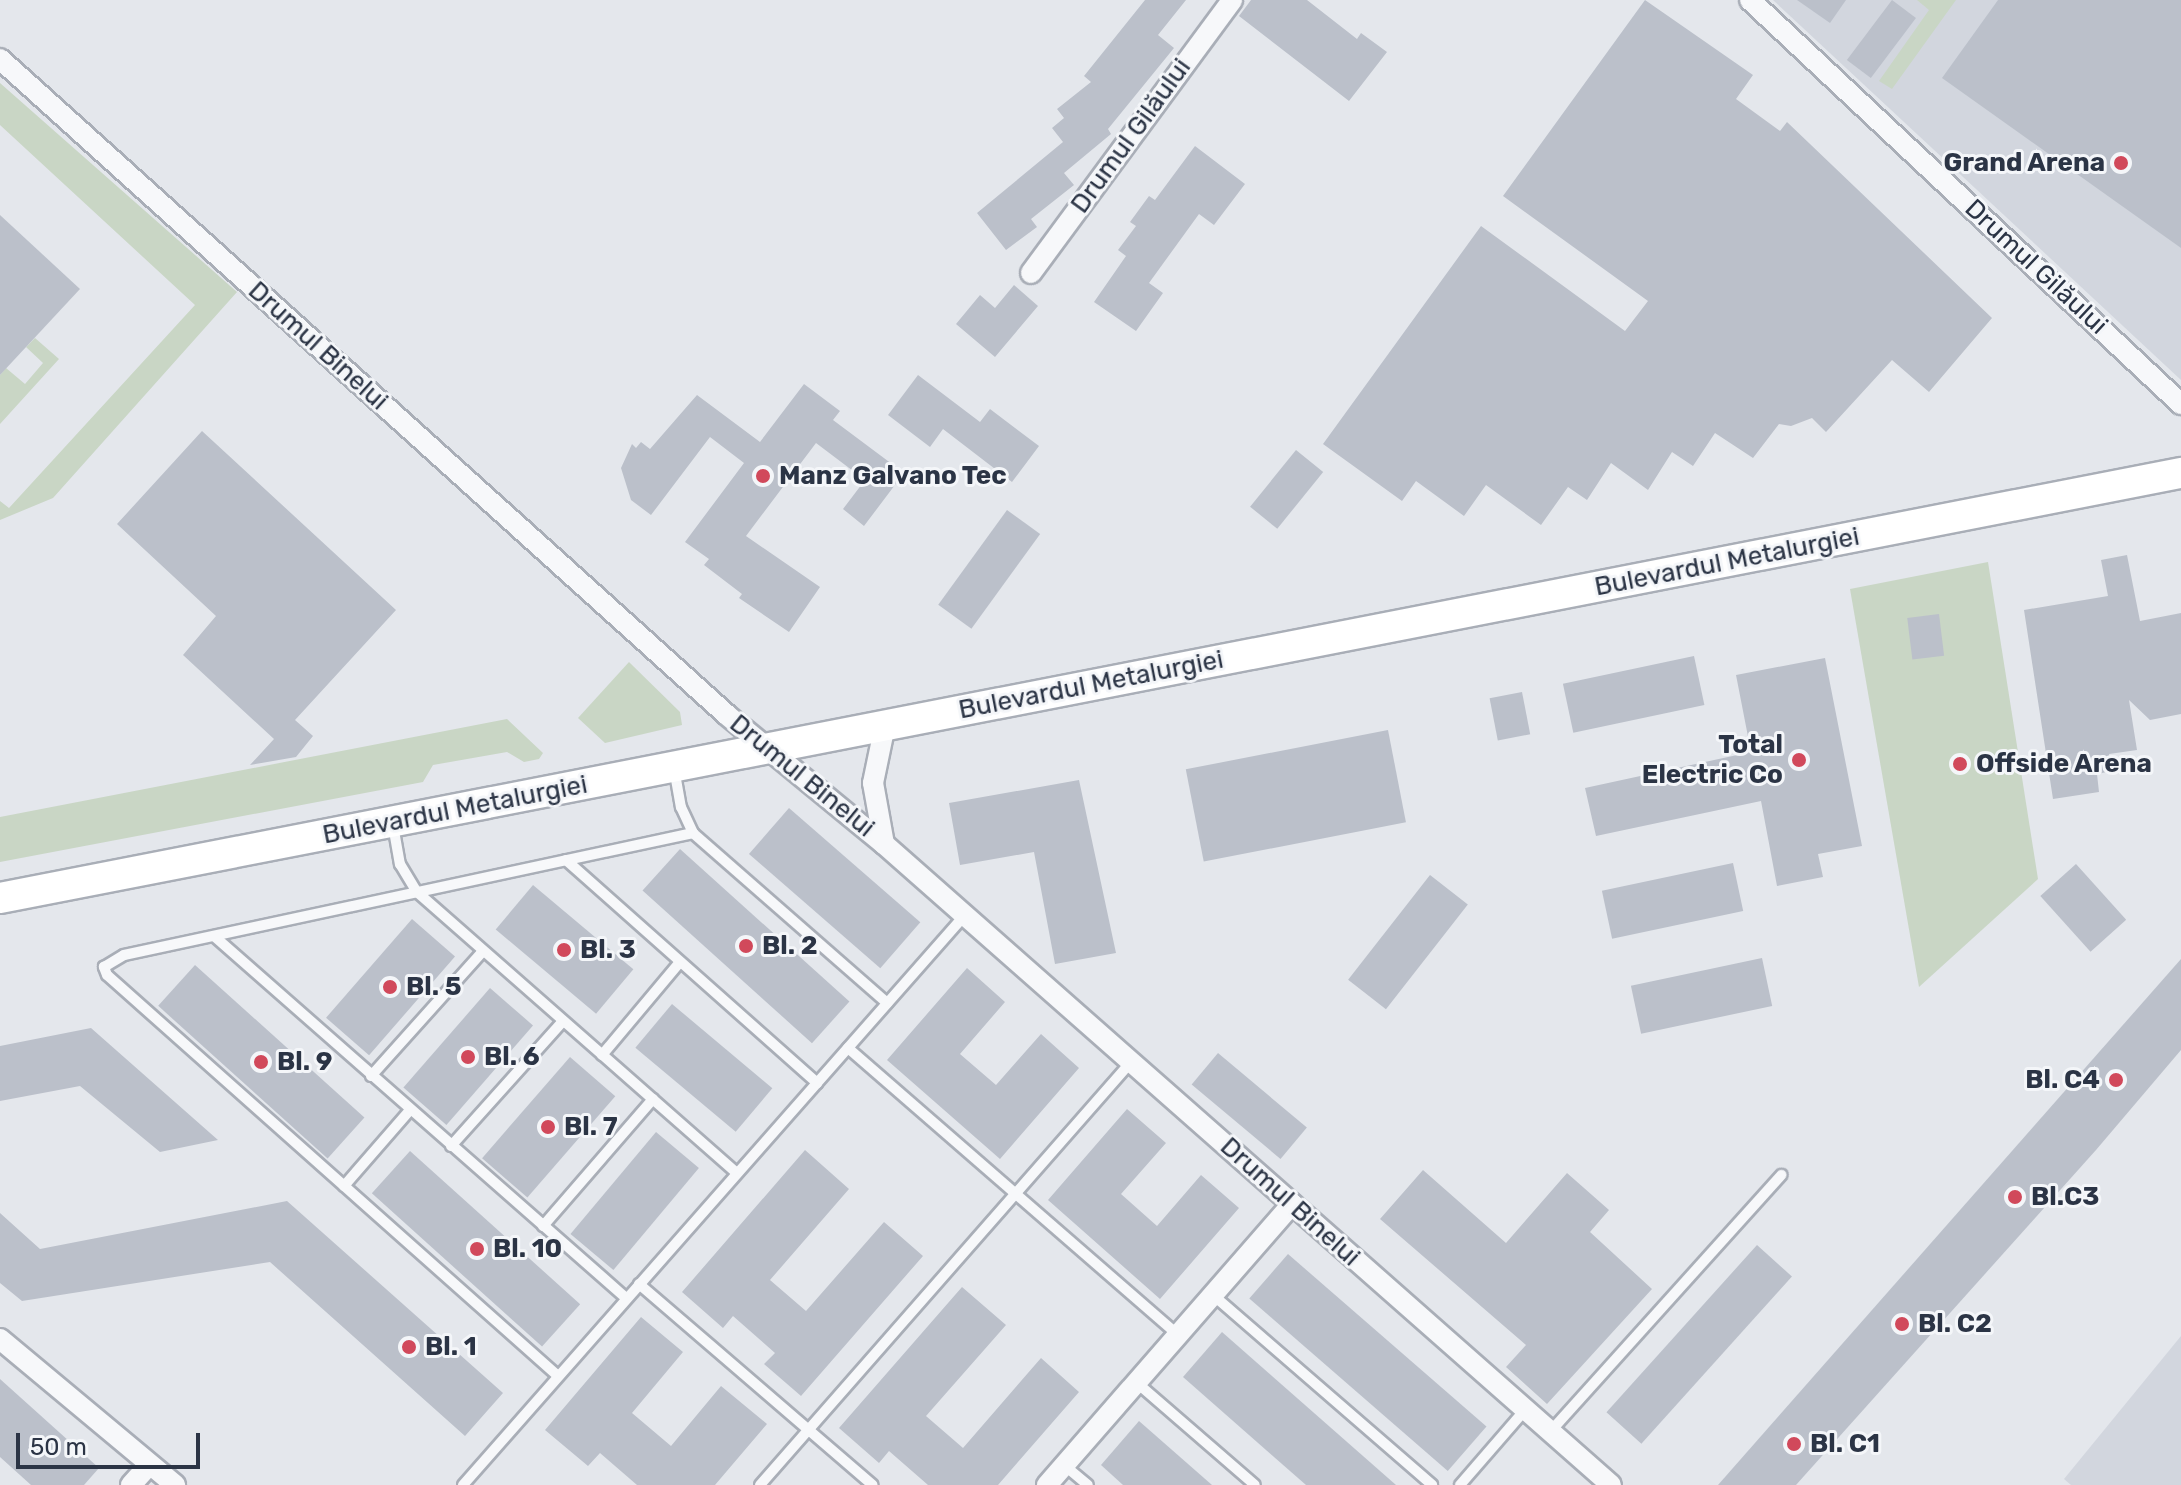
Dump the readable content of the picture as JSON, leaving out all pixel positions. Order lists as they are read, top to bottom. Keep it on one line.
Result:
{"streets":{"main road":["Bulevardul Metalurgiei"],"street":["Drumul Gilăului","Drumul Binelui"]},"crossings":[["Drumul Binelui","Bulevardul Metalurgiei"]],"places":["Grand Arena","Manz Galvano Tec","Total Electric Co","Offside Arena","Bl. 2","Bl. 3","Bl. 5","Bl. 6","Bl. 9","Bl. C4","Bl. 7","Bl.C3","Bl. 10","Bl. C2","Bl. 1","Bl. C1"],"scale_bar":"50 m"}
